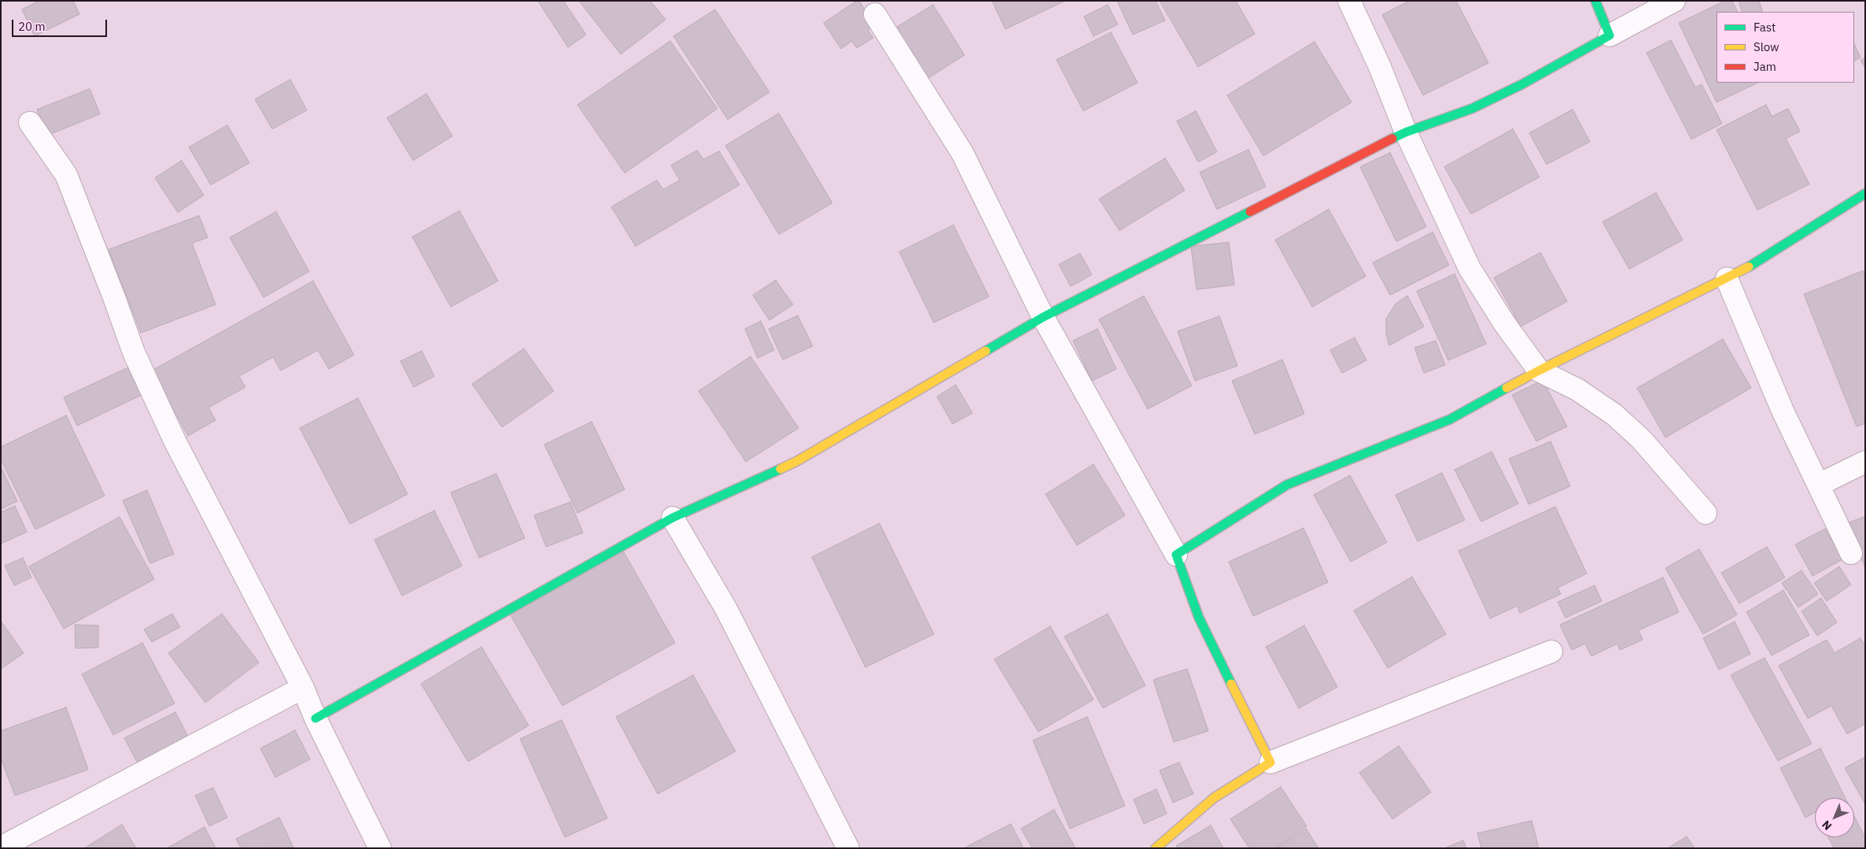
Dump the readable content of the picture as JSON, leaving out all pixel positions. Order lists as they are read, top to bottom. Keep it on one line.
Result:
{"legend":["Fast","Slow","Jam"],"scale_bar":"20 m","north":"bottom left"}
